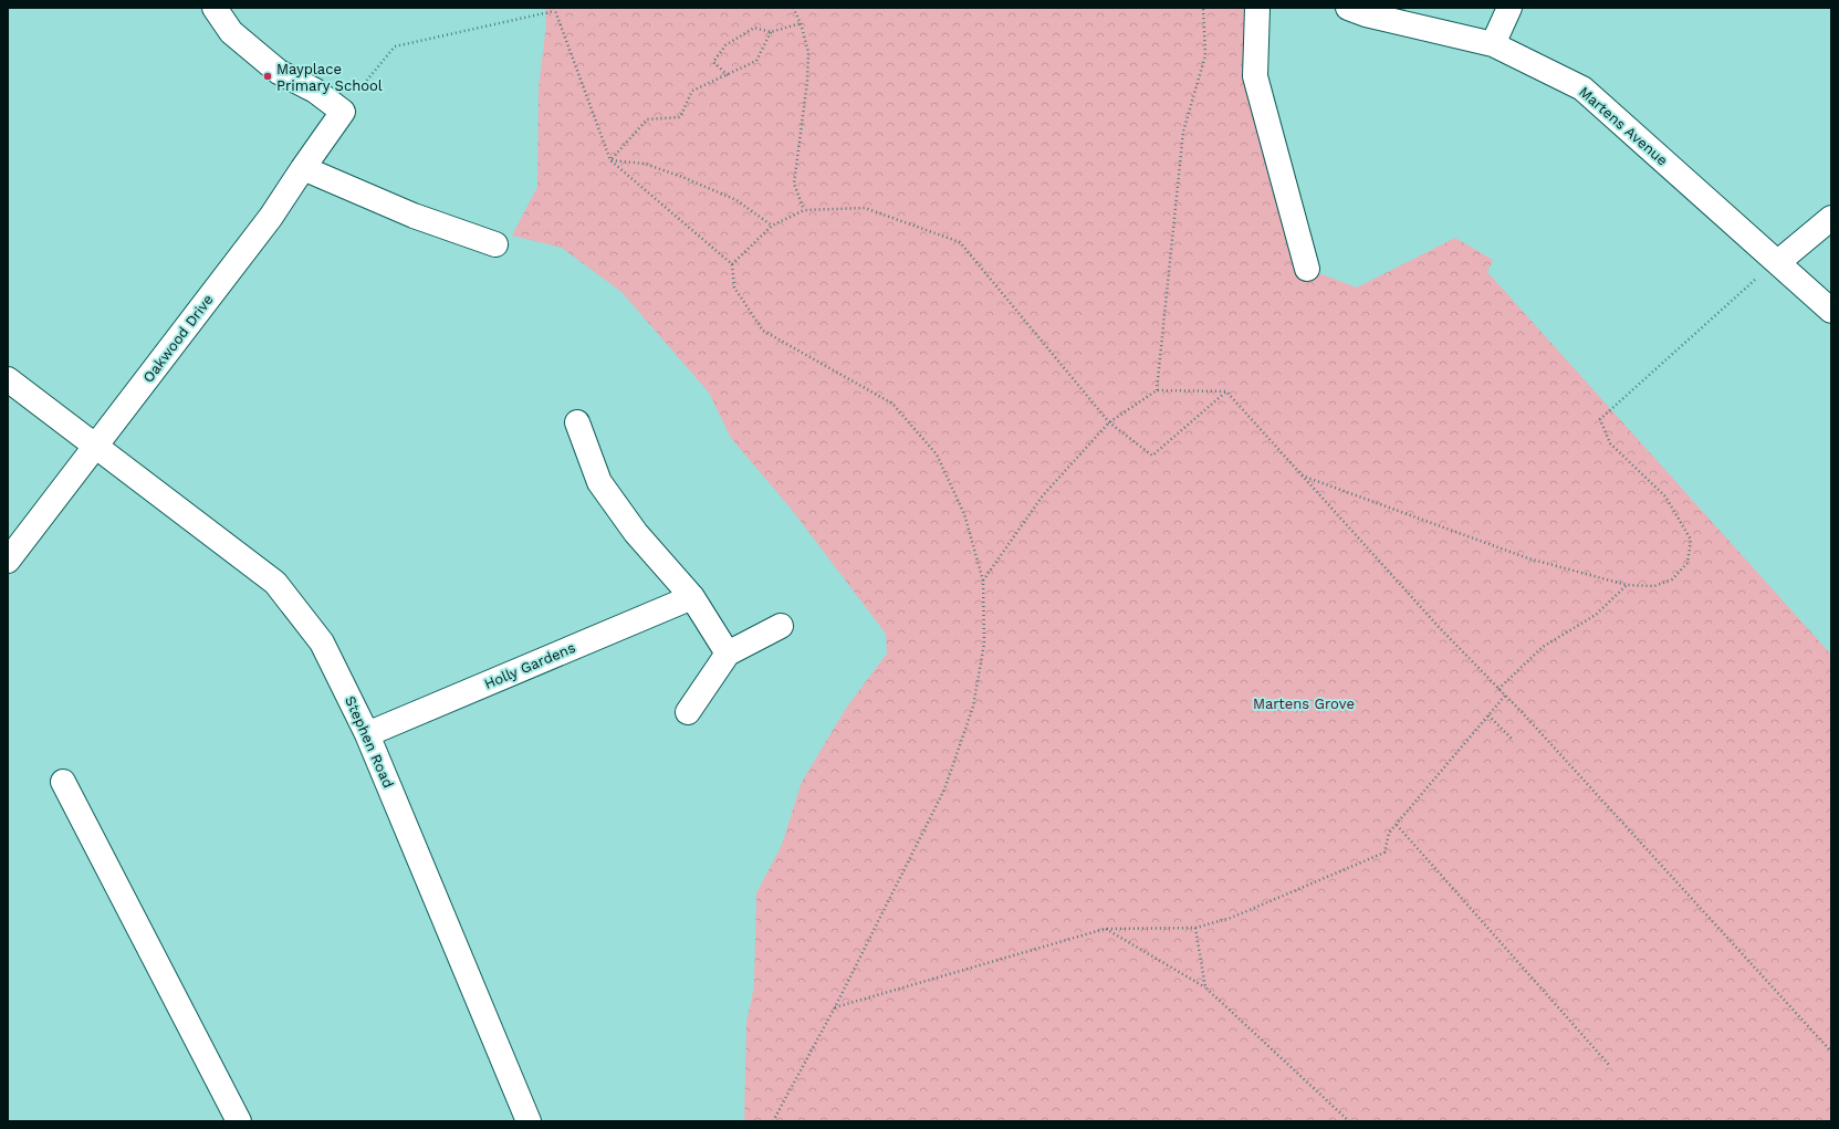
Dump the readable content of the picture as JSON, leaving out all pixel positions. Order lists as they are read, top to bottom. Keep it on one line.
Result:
{"streets":{"street":["Martens Avenue","Oakwood Drive","Holly Gardens","Stephen Road"]},"crossings":[["Oakwood Drive","Stephen Road"],["Holly Gardens","Stephen Road"]],"parks":["Martens Grove"],"places":["Mayplace Primary School"]}
